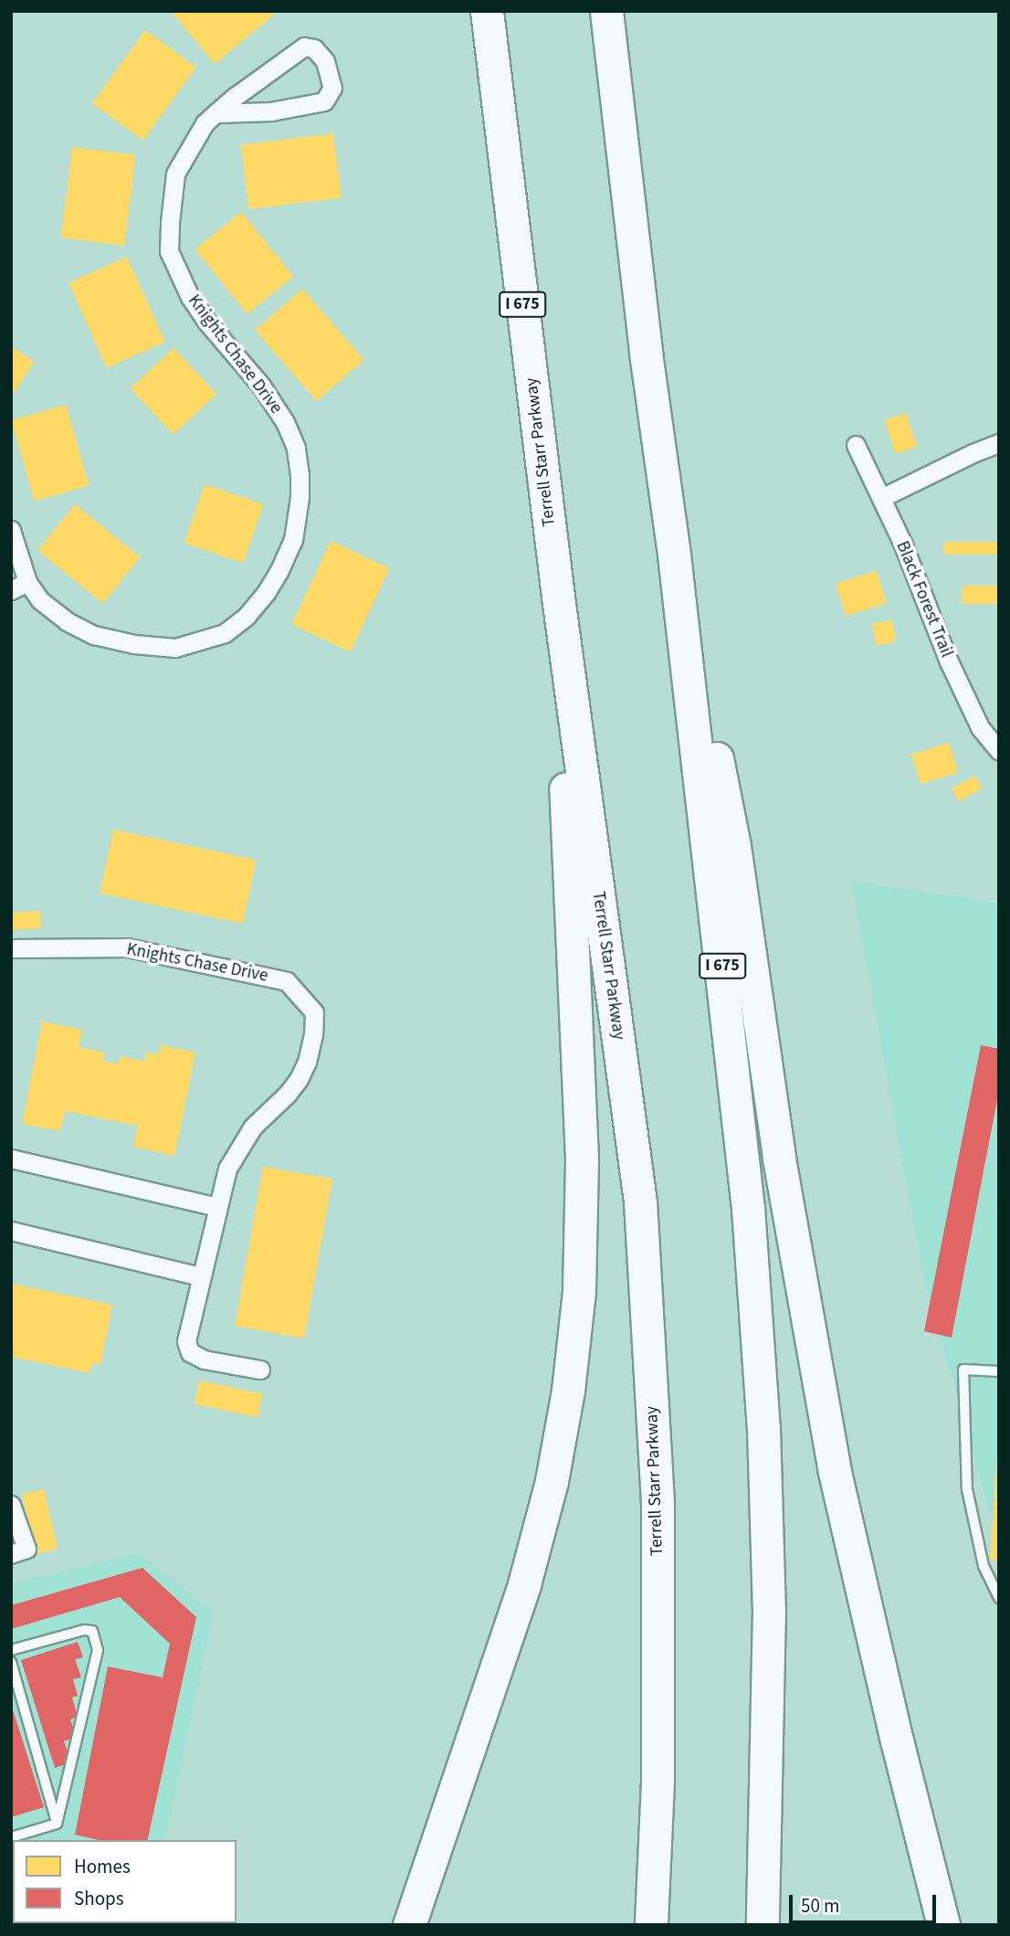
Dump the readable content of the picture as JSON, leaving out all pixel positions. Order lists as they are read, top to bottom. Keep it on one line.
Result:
{"streets":{"highway":["I 675","Terrell Starr Parkway"],"street":["Knights Chase Drive","Black Forest Trail"]},"legend":["Homes","Shops"],"scale_bar":"50 m"}
